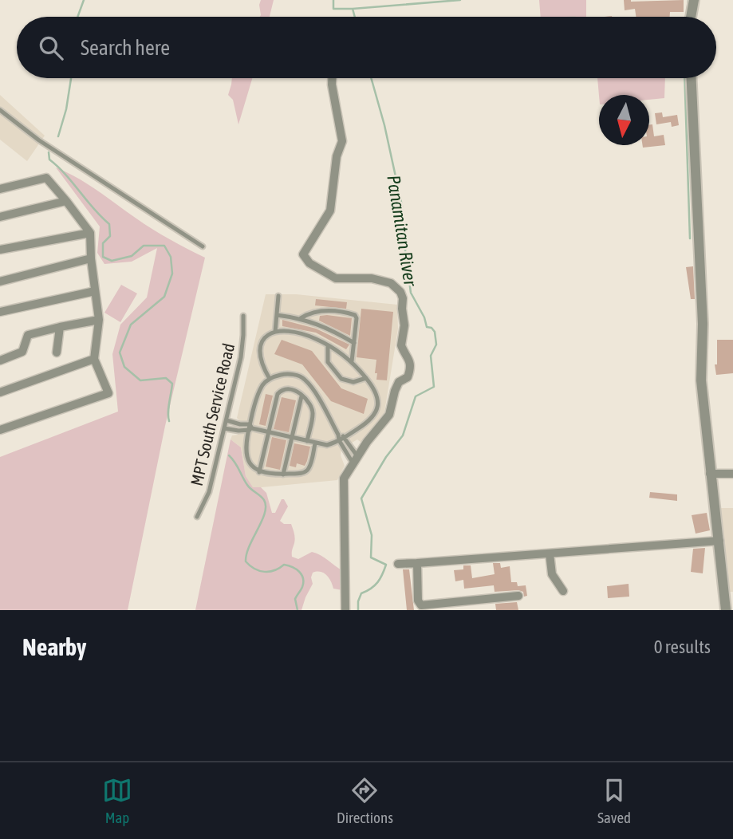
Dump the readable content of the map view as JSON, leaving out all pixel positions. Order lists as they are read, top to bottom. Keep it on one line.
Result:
{"streets":{"lane":["MPT South Service Road"]},"water":["Panamitan River"],"north":"bottom","page":{"search":"Search here","heading":["Nearby","0 results"],"nav":["Map","Directions","Saved"]}}
